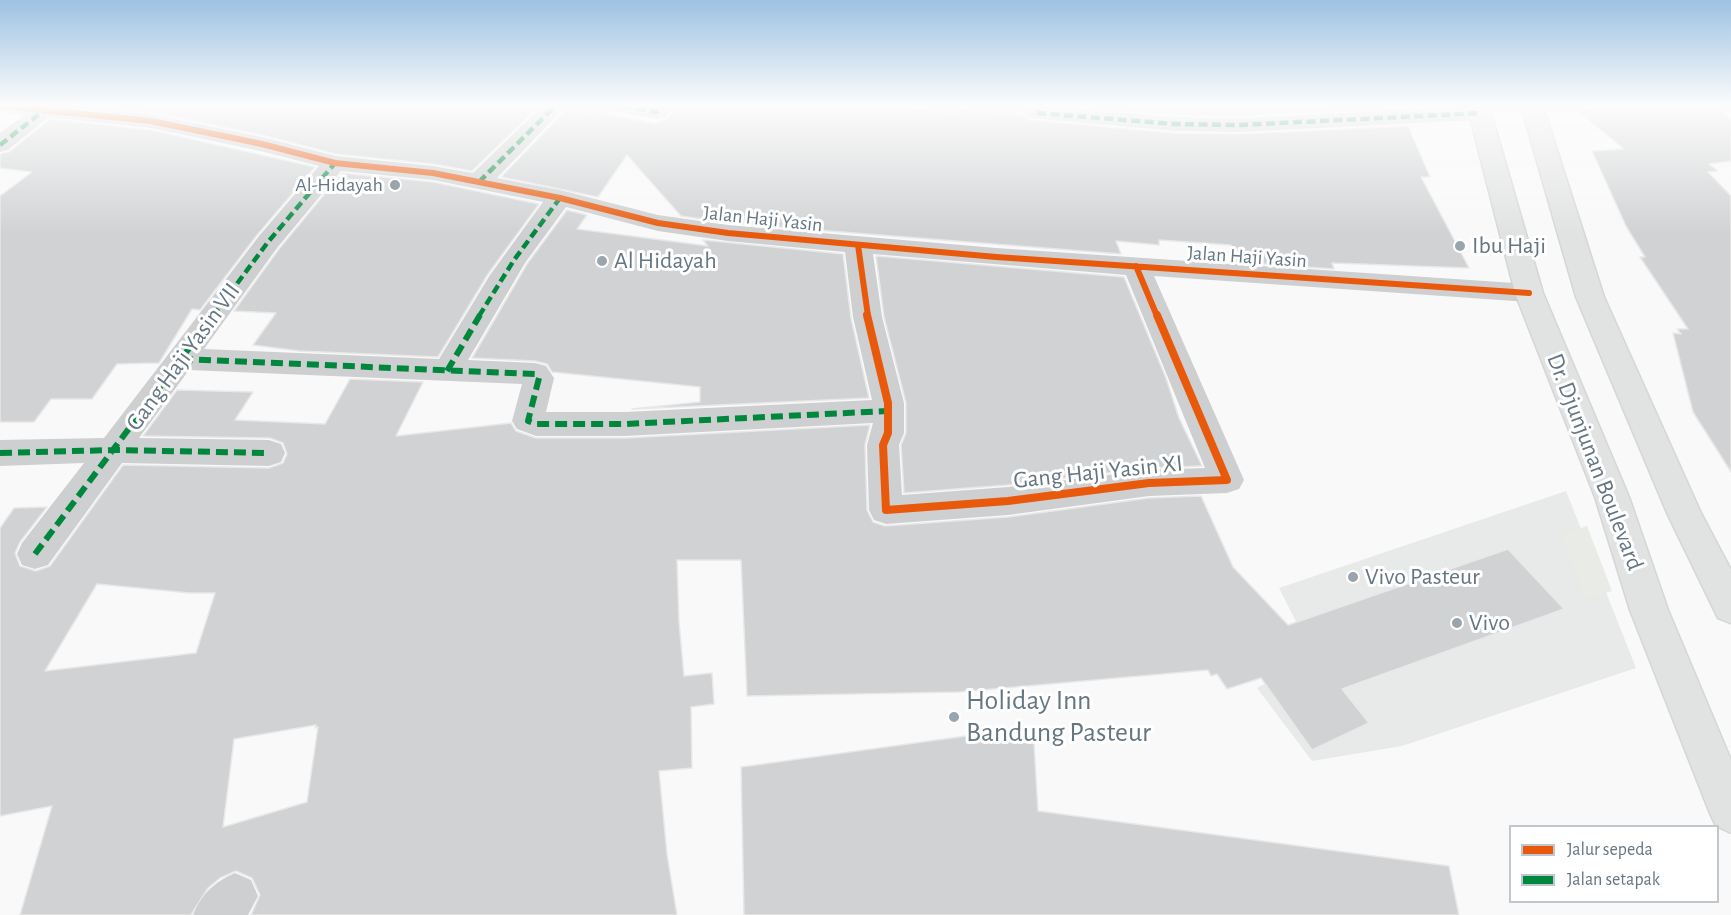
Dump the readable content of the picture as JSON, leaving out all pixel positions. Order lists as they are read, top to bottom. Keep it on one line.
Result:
{"streets":{"highway":["Dr. Djunjunan Boulevard"],"street":["Jalan Haji Yasin","Gang Haji Yasin VII","Gang Haji Yasin XI"]},"crossings":[["Jalan Haji Yasin","Gang Haji Yasin VII"],["Jalan Haji Yasin","Dr. Djunjunan Boulevard"],["Jalan Haji Yasin","Gang Haji Yasin XI"]],"places":["Al-Hidayah","Ibu Haji","Al Hidayah","Vivo Pasteur","Vivo","Holiday Inn Bandung Pasteur"],"legend":["Jalur sepeda","Jalan setapak"]}
